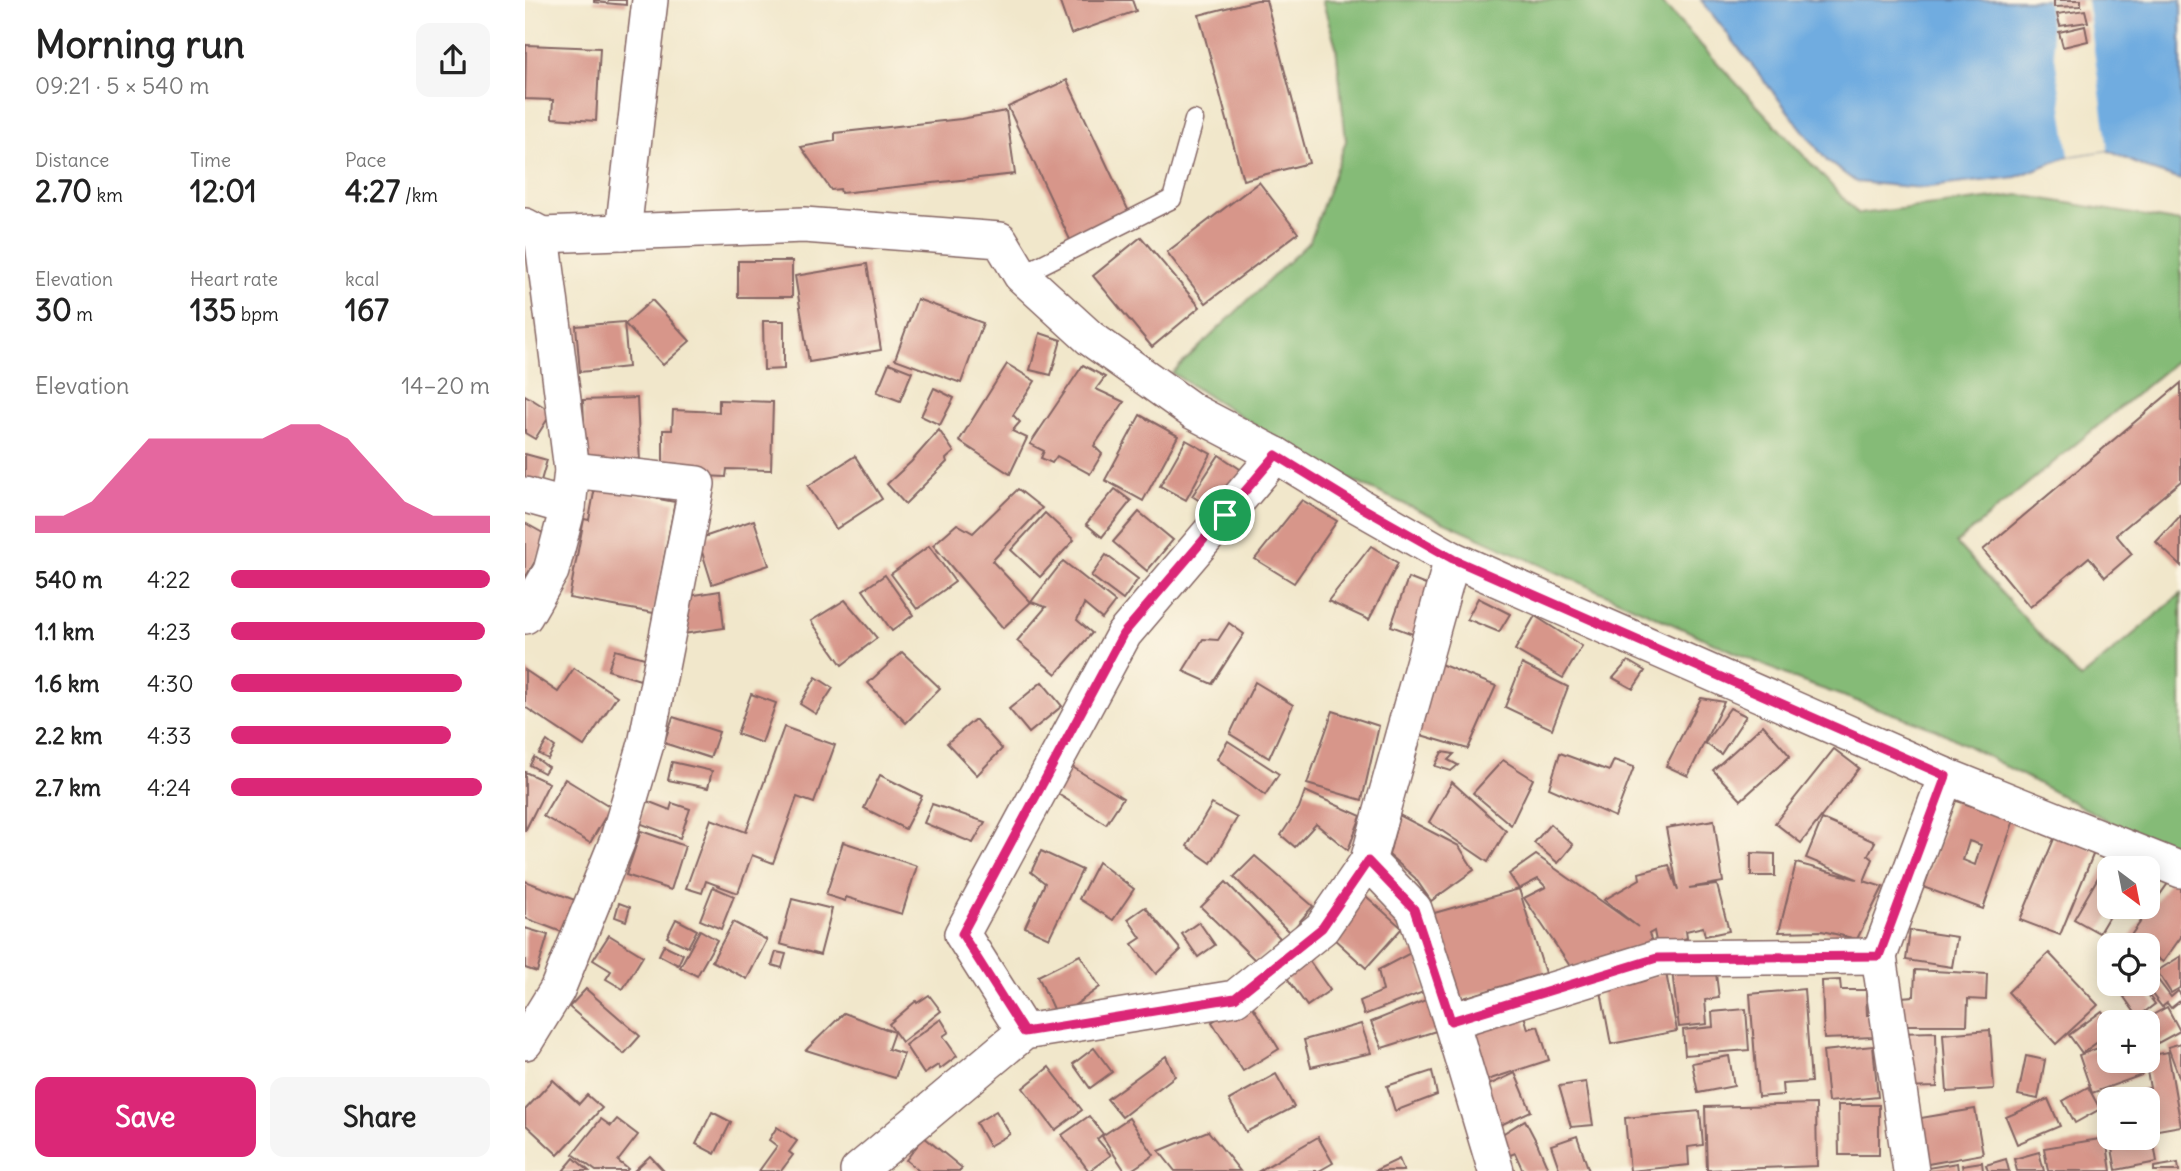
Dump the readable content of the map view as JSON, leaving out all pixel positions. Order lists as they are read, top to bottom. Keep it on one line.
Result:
{"north":"bottom right","page":{"heading":["Morning run","09:21 · 5 × 540 m"],"stats":[["Distance","2.70 km"],["Time","12:01"],["Pace","4:27 /km"],["Elevation","30 m"],["Heart rate","135 bpm"],["kcal","167"]],"chart":["Elevation","14–20 m"],"list":[{"name":"540 m","note":"4:22"},{"name":"1.1 km","note":"4:23"},{"name":"1.6 km","note":"4:30"},{"name":"2.2 km","note":"4:33"},{"name":"2.7 km","note":"4:24"}],"map_buttons":["+","−"],"buttons":["Save","Share"]}}
